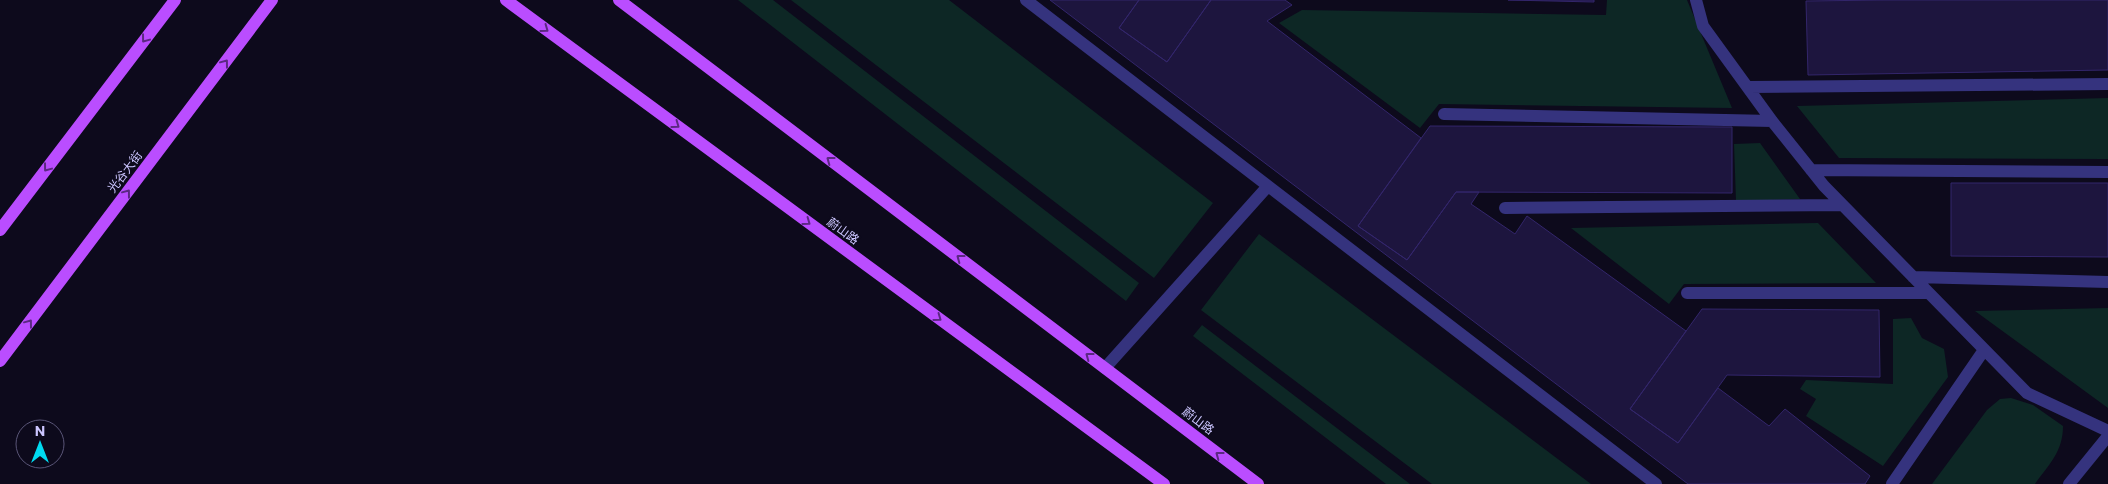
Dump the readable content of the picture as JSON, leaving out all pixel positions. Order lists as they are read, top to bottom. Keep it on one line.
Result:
{"streets":{"main road":["光谷大街","蔚山路"]},"north":"top"}
